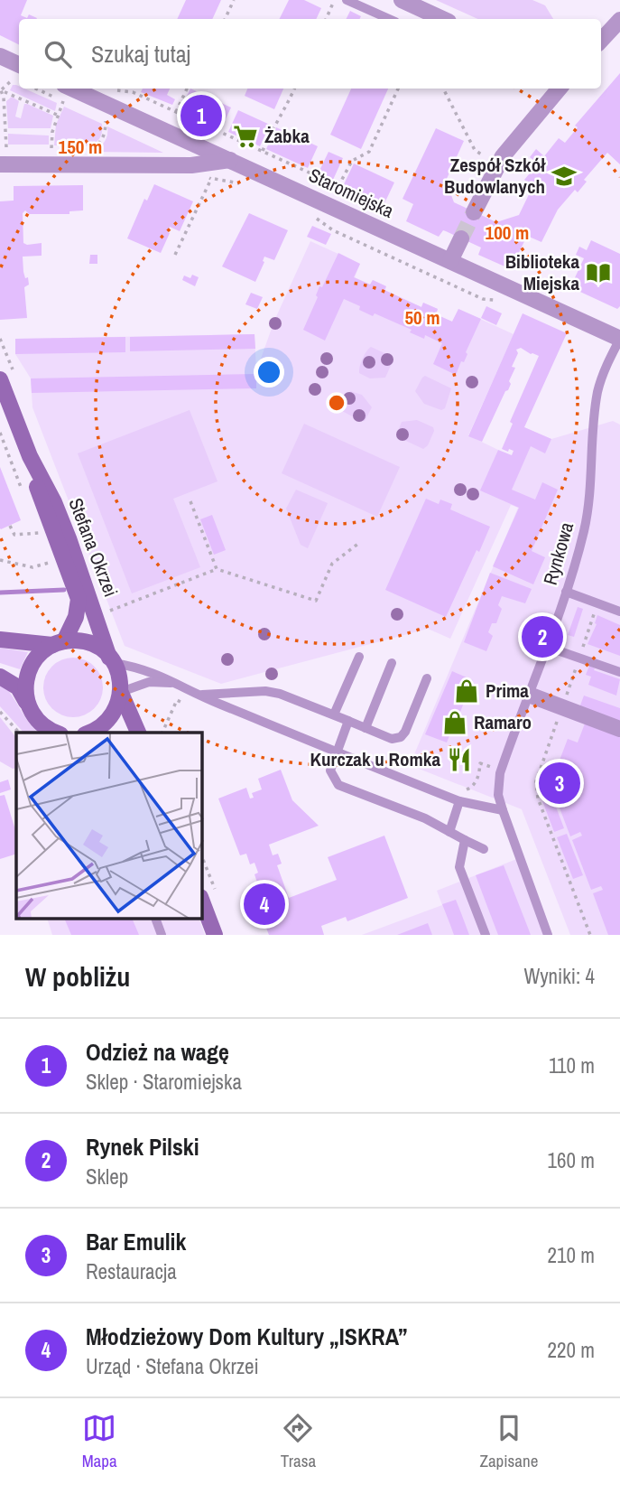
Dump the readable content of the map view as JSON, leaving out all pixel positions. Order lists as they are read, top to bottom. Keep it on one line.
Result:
{"streets":{"street":["Staromiejska","Stefana Okrzei"],"lane":["Rynkowa"]},"crossings":[["Staromiejska","Rynkowa"]],"places":{"supermarket":["Żabka"],"school or university":["Zespół Szkół Budowlanych"],"library":["Biblioteka Miejska"],"shop":["Prima","Ramaro"],"restaurant":["Kurczak u Romka"]},"page":{"search":"Szukaj tutaj","pins":["1","2","3","4"],"heading":["W pobliżu","Wyniki: 4"],"list":[{"mark":"1","name":"Odzież na wagę","note":"Sklep · Staromiejska","value":"110 m"},{"mark":"2","name":"Rynek Pilski","note":"Sklep","value":"160 m"},{"mark":"3","name":"Bar Emulik","note":"Restauracja","value":"210 m"},{"mark":"4","name":"Młodzieżowy Dom Kultury „ISKRA”","note":"Urząd · Stefana Okrzei","value":"220 m"}],"nav":["Mapa","Trasa","Zapisane"]},"rings":["150 m","100 m","50 m"]}
